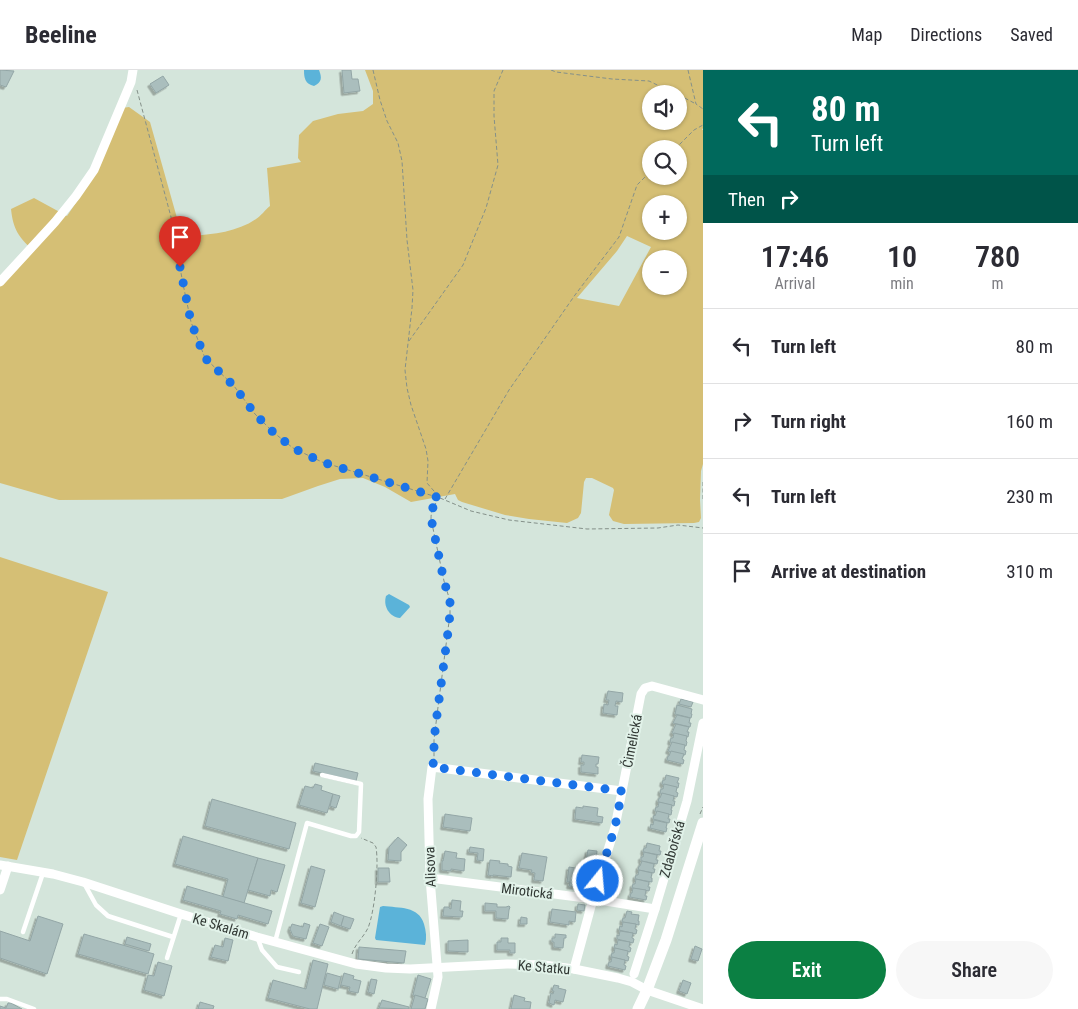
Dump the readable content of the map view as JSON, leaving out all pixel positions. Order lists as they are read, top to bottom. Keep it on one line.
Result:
{"streets":{"street":["Čimelická","Zdabořská","Alisova","Mirotická","Ke Skalám","Ke Statku"]},"crossings":[["Čimelická","Mirotická"],["Čimelická","Ke Statku"],["Zdabořská","Mirotická"],["Zdabořská","Ke Statku"],["Alisova","Mirotická"],["Alisova","Ke Skalám"],["Alisova","Ke Statku"],["Ke Skalám","Ke Statku"]],"page":{"header":"Beeline","nav":["Map","Directions","Saved"],"turn":["80 m","Turn left"],"map_buttons":["+","−"],"then":"Then","eta":["17:46","Arrival","10","min","780","m"],"list":[{"name":"Turn left","value":"80 m"},{"name":"Turn right","value":"160 m"},{"name":"Turn left","value":"230 m"},{"name":"Arrive at destination","value":"310 m"}],"buttons":["Exit","Share"]}}
